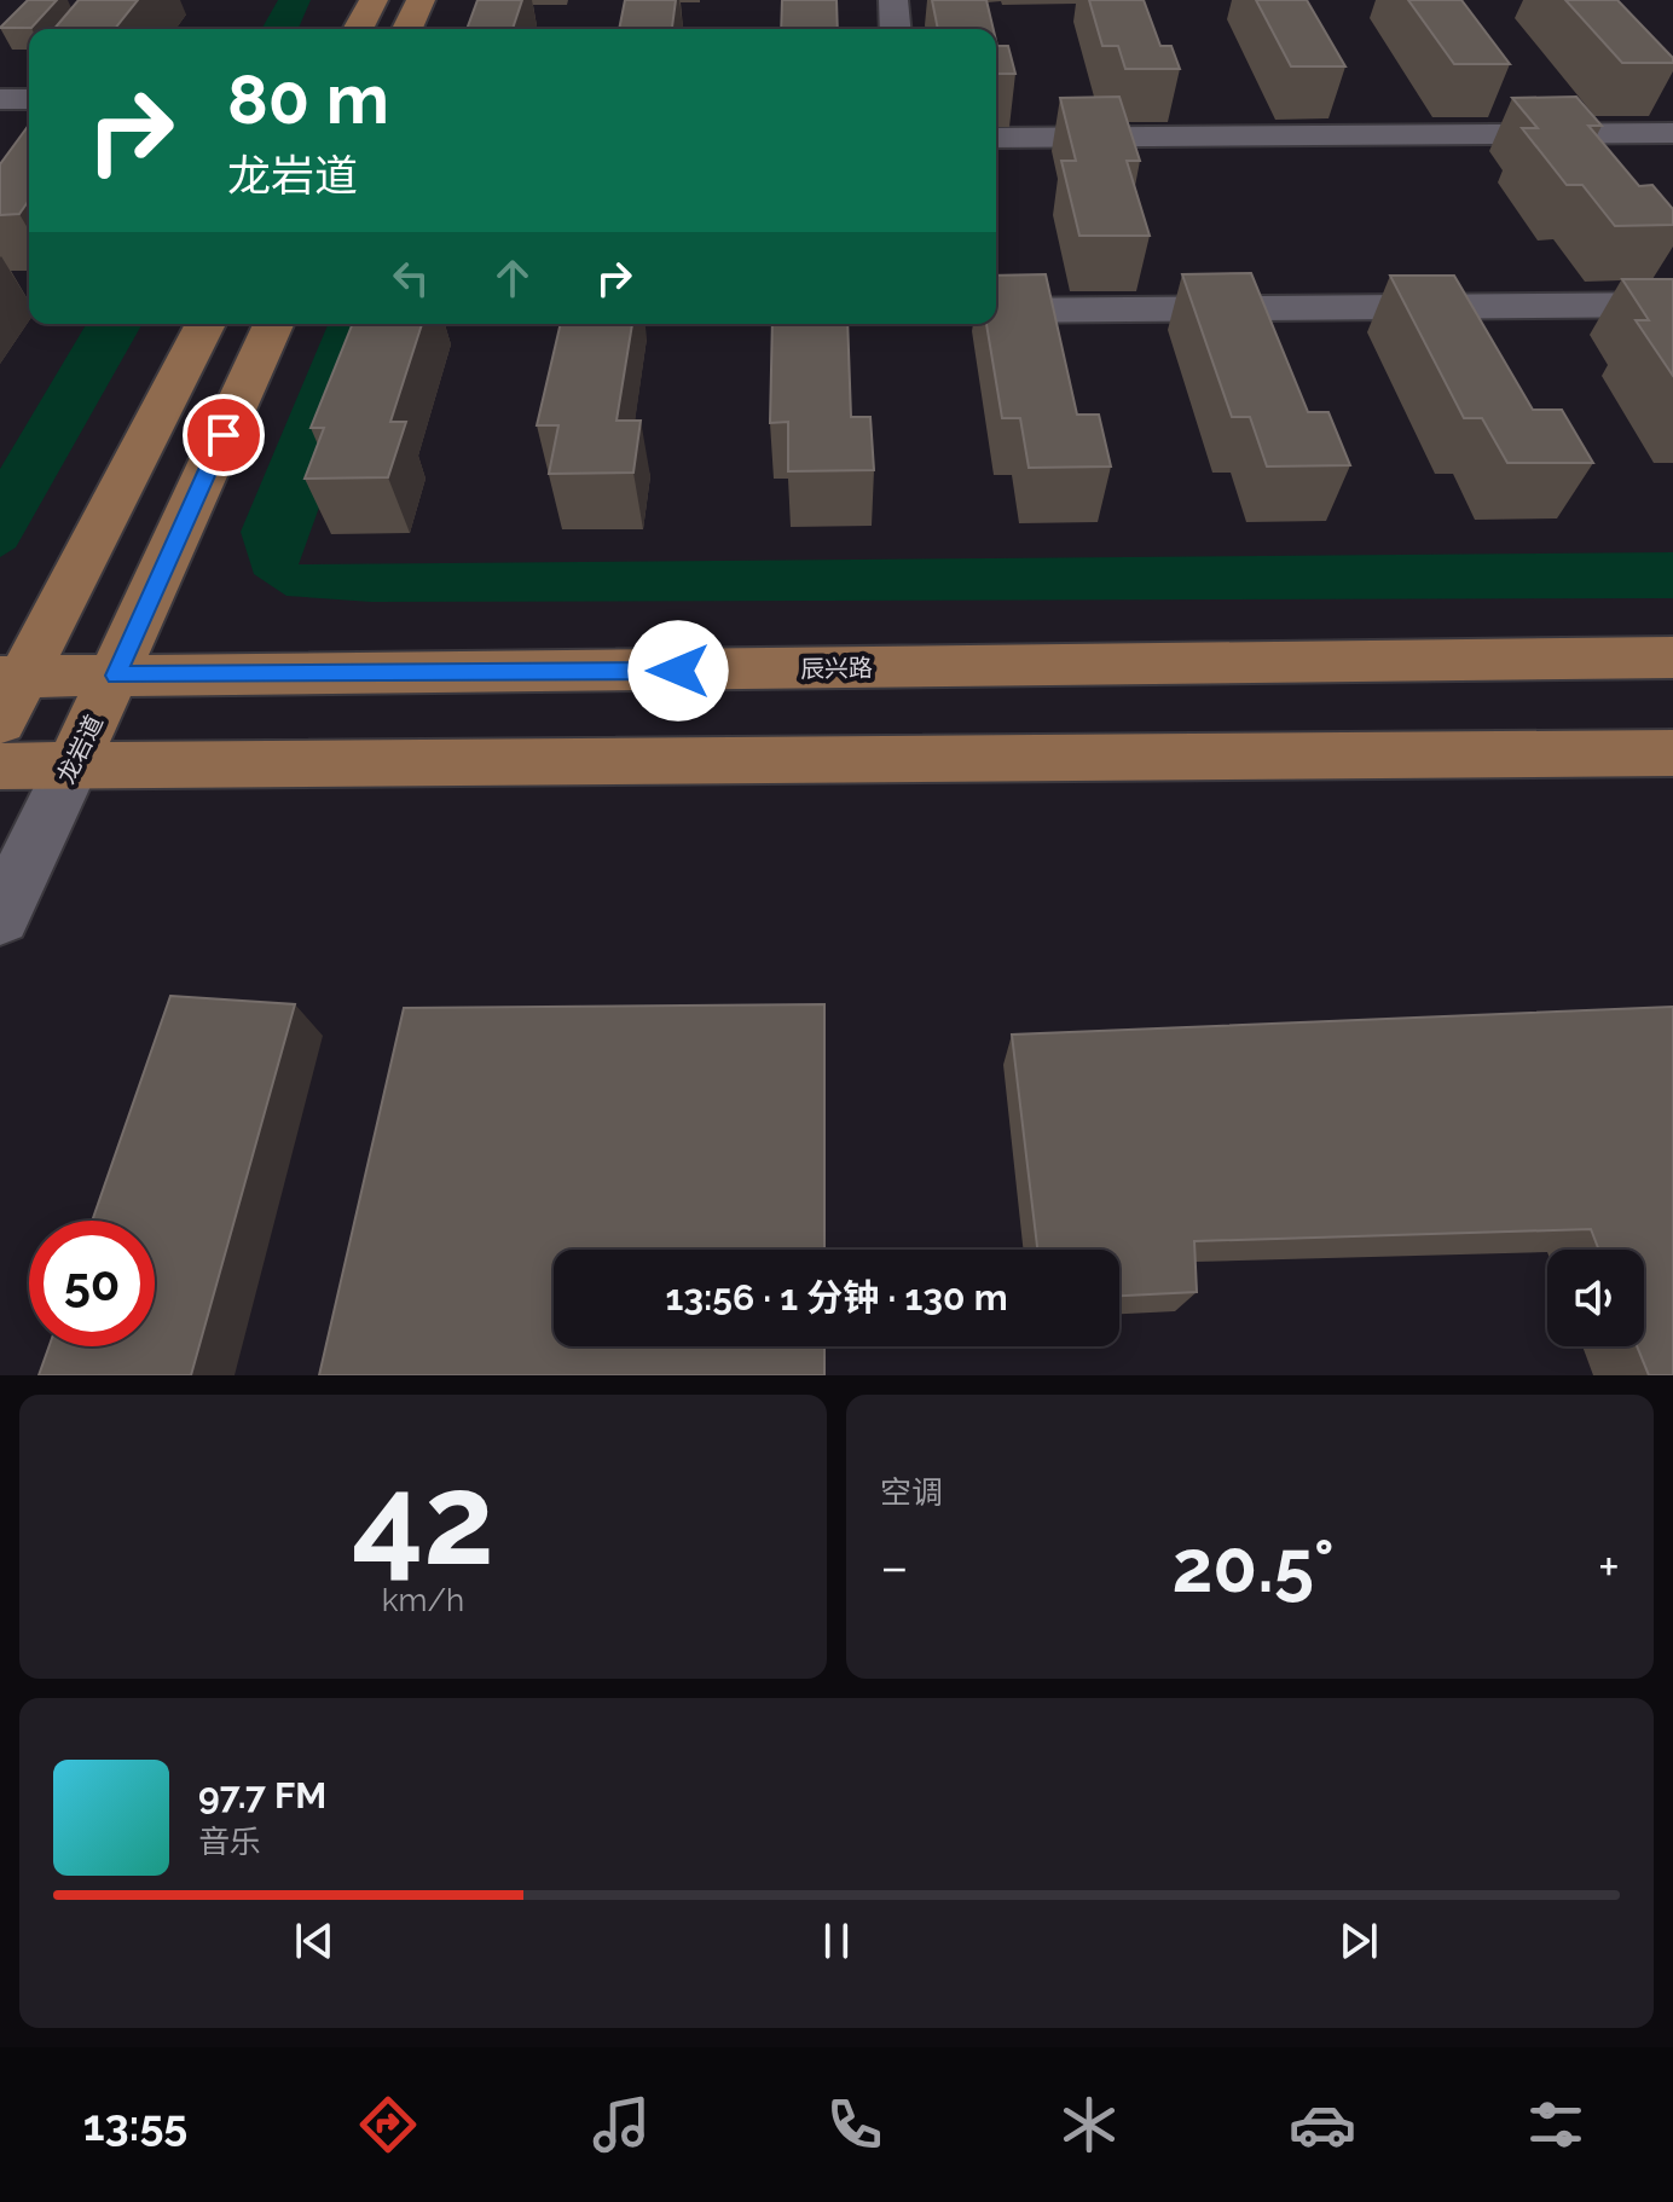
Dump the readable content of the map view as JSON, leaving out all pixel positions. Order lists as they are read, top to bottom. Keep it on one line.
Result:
{"streets":{"main road":["辰兴路","龙岩道"]},"crossings":[["辰兴路","龙岩道"]],"page":{"turn":["80 m","龙岩道"],"limit":"50","trip":"13:56 · 1 分钟 · 130 m","tile":[["42","km/h"],"空调"],"heat":["−","20.5°","+"],"song":["97.7 FM","音乐"],"tabs":"13:55"}}
